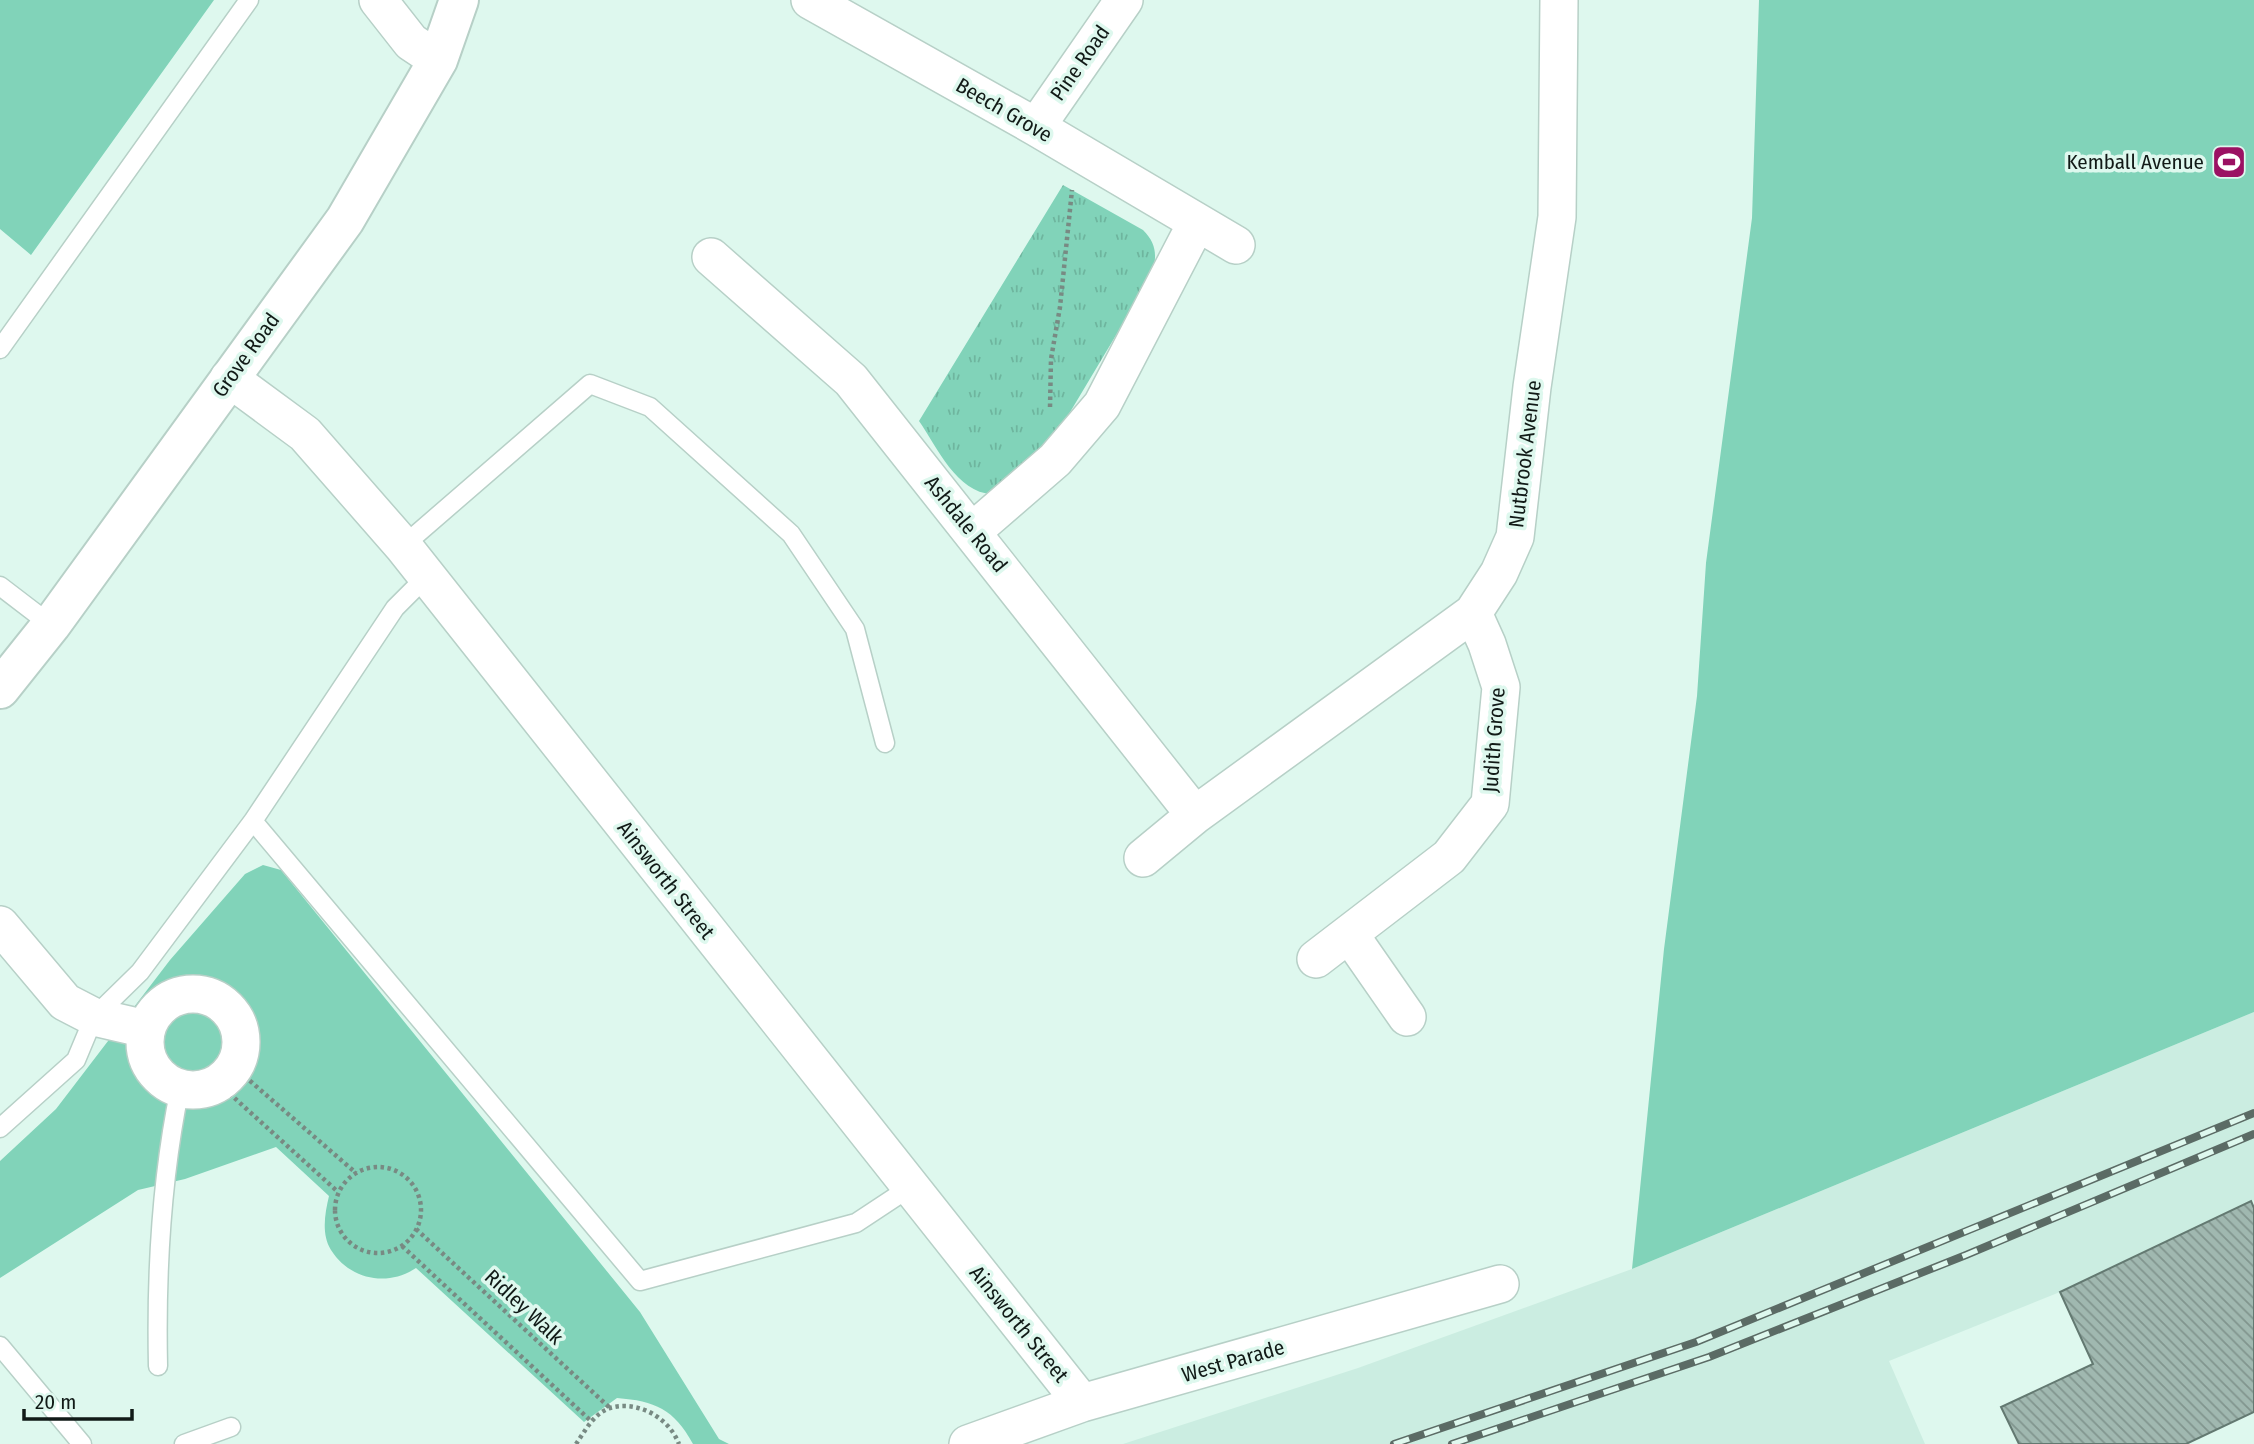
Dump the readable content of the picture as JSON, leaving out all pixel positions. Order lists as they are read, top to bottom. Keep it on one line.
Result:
{"streets":{"street":["Pine Road","Beech Grove","Grove Road","Nutbrook Avenue","Ashdale Road","Judith Grove","Ainsworth Street","West Parade"],"path":["Ridley Walk"]},"crossings":[["Pine Road","Beech Grove"],["Grove Road","Ainsworth Street"],["Nutbrook Avenue","Ashdale Road"],["Nutbrook Avenue","Judith Grove"],["Ainsworth Street","West Parade"]],"places":{"sports":["Kemball Avenue"]},"scale_bar":"20 m"}
